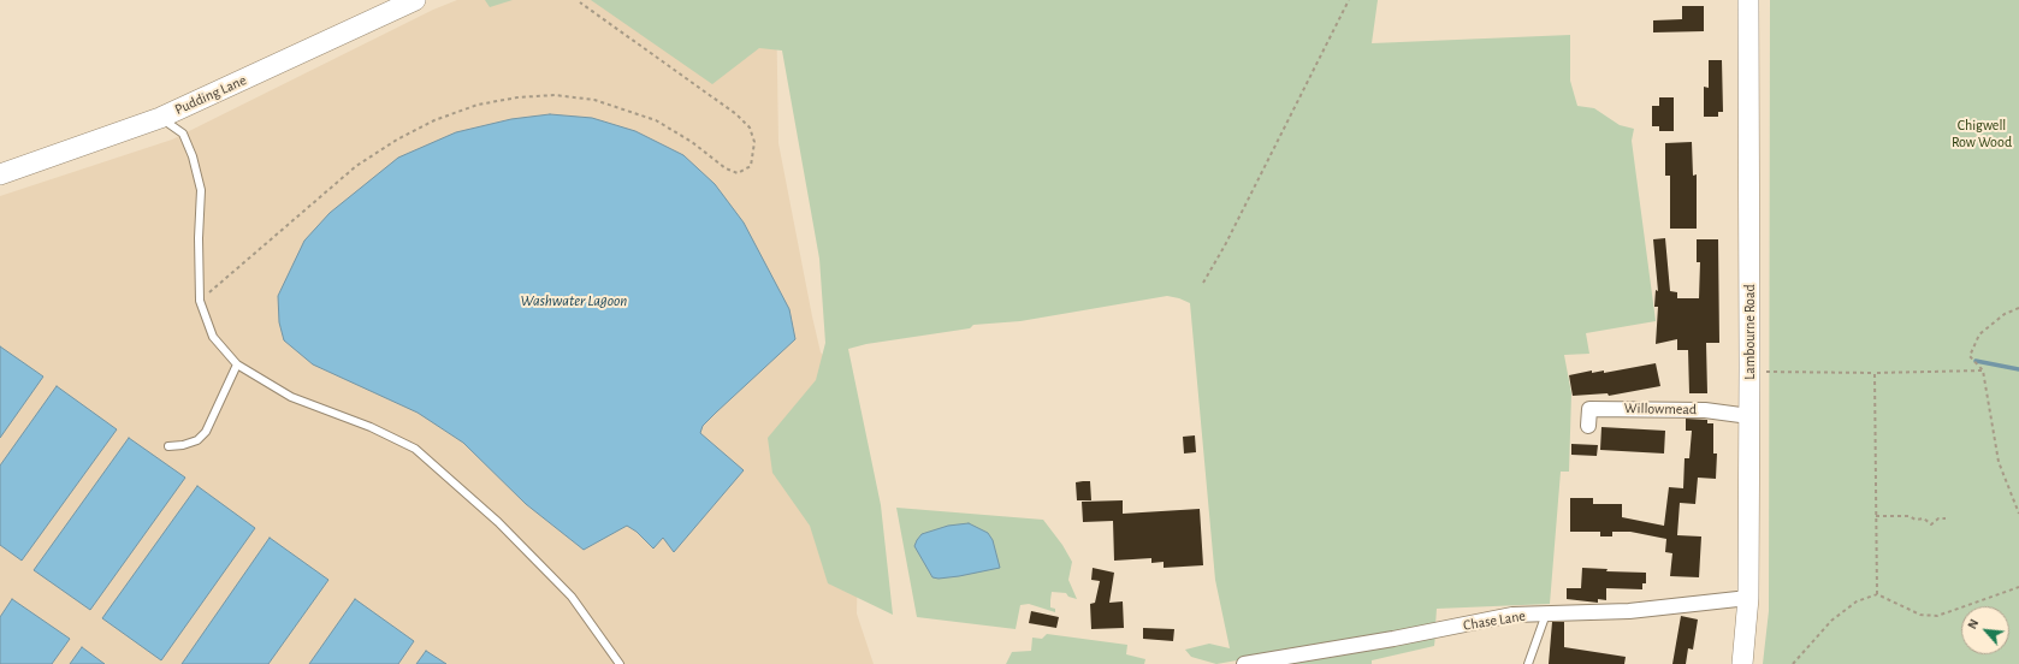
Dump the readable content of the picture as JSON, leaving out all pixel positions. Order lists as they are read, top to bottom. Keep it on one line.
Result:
{"streets":{"main road":["Pudding Lane","Lambourne Road"],"street":["Willowmead","Chase Lane"]},"crossings":[["Lambourne Road","Willowmead"],["Lambourne Road","Chase Lane"]],"water":["Washwater Lagoon"],"parks":["Chigwell Row Wood"],"north":"top left"}
